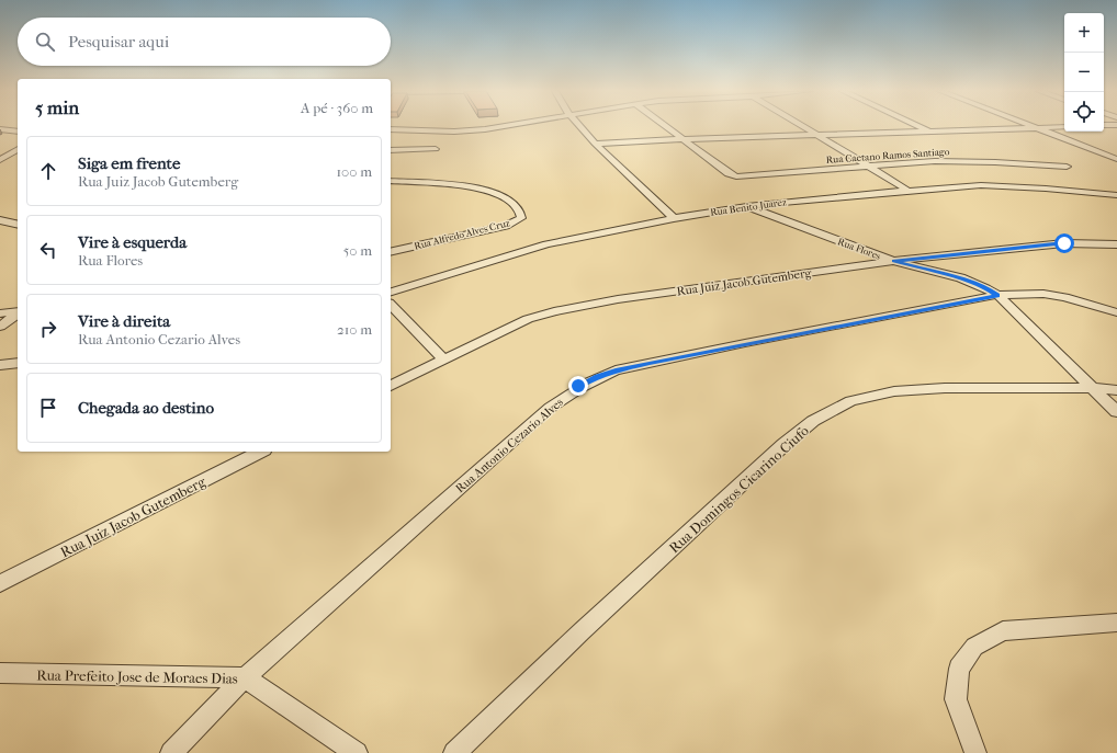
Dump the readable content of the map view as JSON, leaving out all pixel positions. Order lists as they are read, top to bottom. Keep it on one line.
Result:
{"streets":{"street":["Rua Caetano Ramos Santiago","Rua Benito Juarez","Rua Alfredo Alves Cruz","Rua Flores","Rua Juiz Jacob Gutemberg","Rua Antonio Cezario Alves","Rua Domingos Cicarino Ciufo","Rua Prefeito Jose de Moraes Dias"]},"crossings":[["Rua Benito Juarez","Rua Flores"],["Rua Flores","Rua Juiz Jacob Gutemberg"],["Rua Flores","Rua Antonio Cezario Alves"],["Rua Antonio Cezario Alves","Rua Prefeito Jose de Moraes Dias"]],"page":{"map_buttons":["+","−"],"search":"Pesquisar aqui","heading":["5 min","A pé · 360 m"],"list":[["Siga em frente","Rua Juiz Jacob Gutemberg","100 m"],["Vire à esquerda","Rua Flores","50 m"],["Vire à direita","Rua Antonio Cezario Alves","210 m"],"Chegada ao destino"]}}
